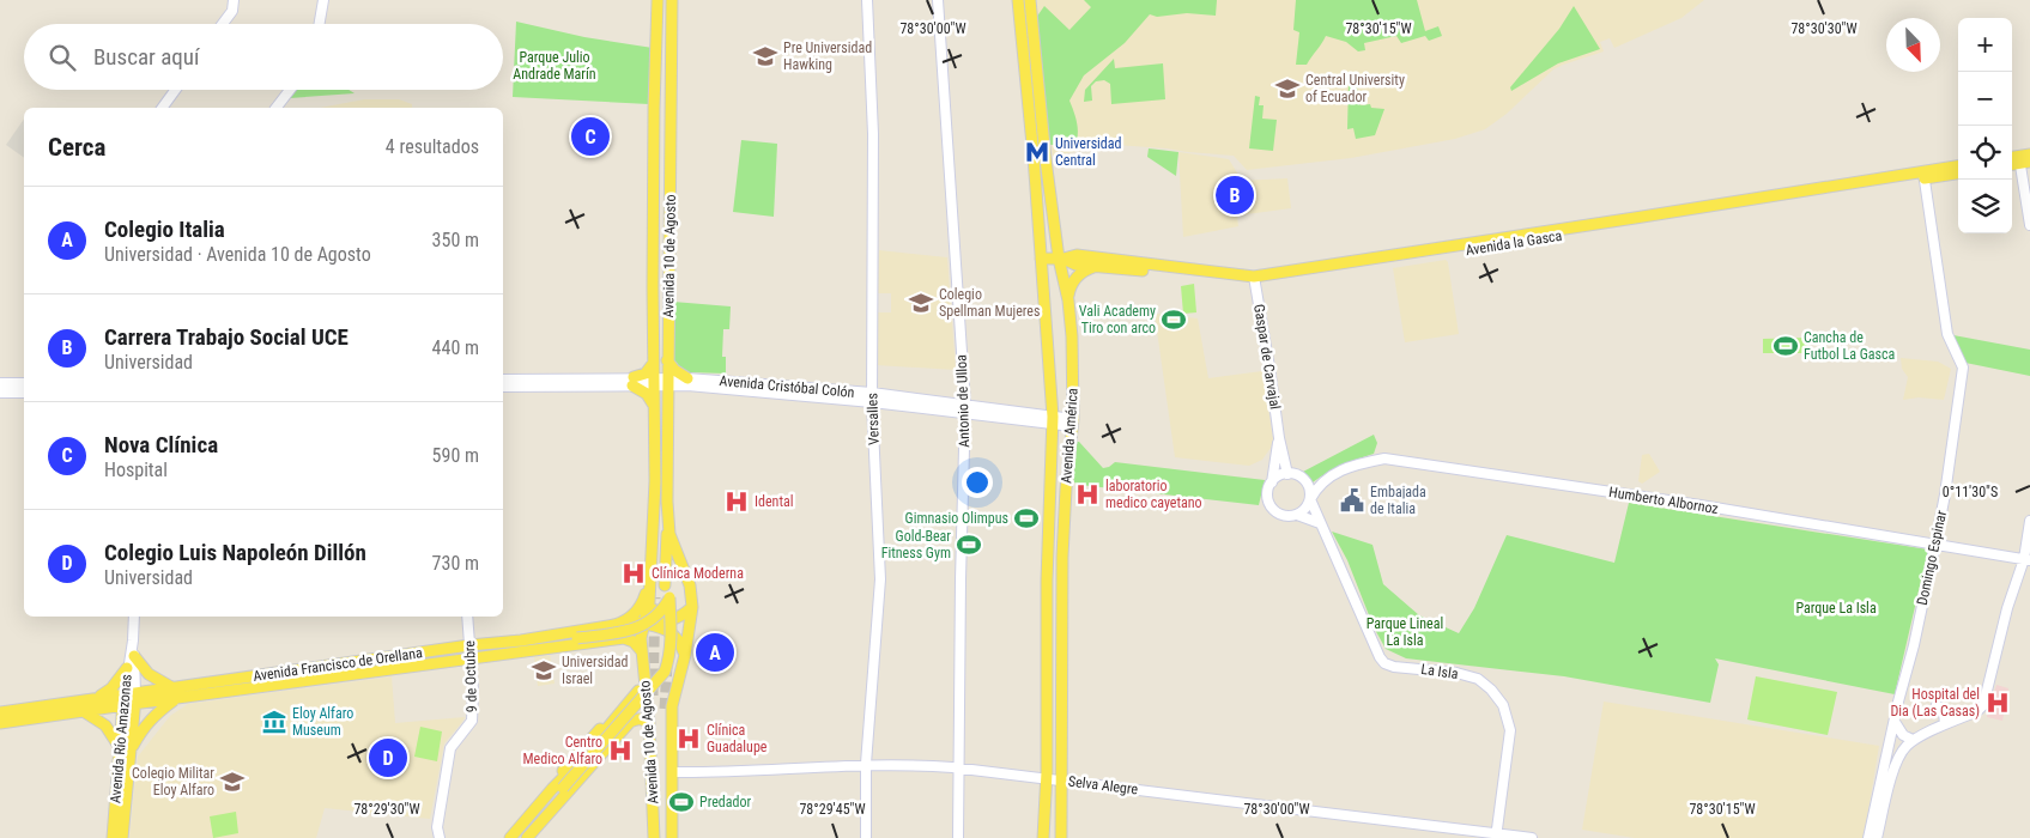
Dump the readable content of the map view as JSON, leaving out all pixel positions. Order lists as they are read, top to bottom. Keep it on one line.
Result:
{"streets":{"main road":["Avenida la Gasca","Avenida 10 de Agosto","Avenida América","Avenida Francisco de Orellana","Avenida Río Amazonas"],"street":["Gaspar de Carvajal","Avenida Cristóbal Colón","Antonio de Ulloa","Versalles","Humberto Albornoz","Domingo Espinar","La Isla","9 de Octubre","Selva Alegre"]},"crossings":[["Avenida la Gasca","Gaspar de Carvajal"],["Avenida la Gasca","Avenida América"],["Avenida la Gasca","Domingo Espinar"],["Avenida 10 de Agosto","Avenida Cristóbal Colón"],["Avenida 10 de Agosto","Avenida Francisco de Orellana"],["Avenida 10 de Agosto","Selva Alegre"],["Gaspar de Carvajal","Humberto Albornoz"],["Gaspar de Carvajal","La Isla"],["Avenida Cristóbal Colón","Antonio de Ulloa"],["Avenida Cristóbal Colón","Versalles"],["Avenida Cristóbal Colón","Avenida América"],["Antonio de Ulloa","Selva Alegre"],["Versalles","Selva Alegre"],["Avenida América","Selva Alegre"],["Humberto Albornoz","Domingo Espinar"],["Humberto Albornoz","La Isla"],["Avenida Francisco de Orellana","9 de Octubre"],["Avenida Francisco de Orellana","Avenida Río Amazonas"],["La Isla","Selva Alegre"]],"parks":["Parque Julio Andrade Marín","Parque La Isla","Parque Lineal La Isla"],"places":{"school or university":["Pre Universidad Hawking","Central University of Ecuador","Colegio Spellman Mujeres","Universidad Israel","Colegio Militar Eloy Alfaro"],"metro station":["Universidad Central"],"sports":["Vali Academy Tiro con arco","Cancha de Futbol La Gasca","Gimnasio Olimpus","Gold-Bear Fitness Gym","Predador"],"hospital":["laboratorio medico cayetano","Idental","Clínica Moderna","Hospital del Dia (Las Casas)","Clínica Guadalupe","Centro Medico Alfaro"],"public building":["Embajada de Italia"],"museum":["Eloy Alfaro Museum"]},"north":"bottom right","page":{"map_buttons":["+","−"],"search":"Buscar aquí","heading":["Cerca","4 resultados"],"pins":["C","B","A","D"],"list":[{"mark":"A","name":"Colegio Italia","note":"Universidad · Avenida 10 de Agosto","value":"350 m"},{"mark":"B","name":"Carrera Trabajo Social UCE","note":"Universidad","value":"440 m"},{"mark":"C","name":"Nova Clínica","note":"Hospital","value":"590 m"},{"mark":"D","name":"Colegio Luis Napoleón Dillón","note":"Universidad","value":"730 m"}]},"coordinates":["78°30'00\"W","78°30'15\"W","78°30'30\"W","0°11'30\"S","78°29'30\"W","78°29'45\"W"]}
